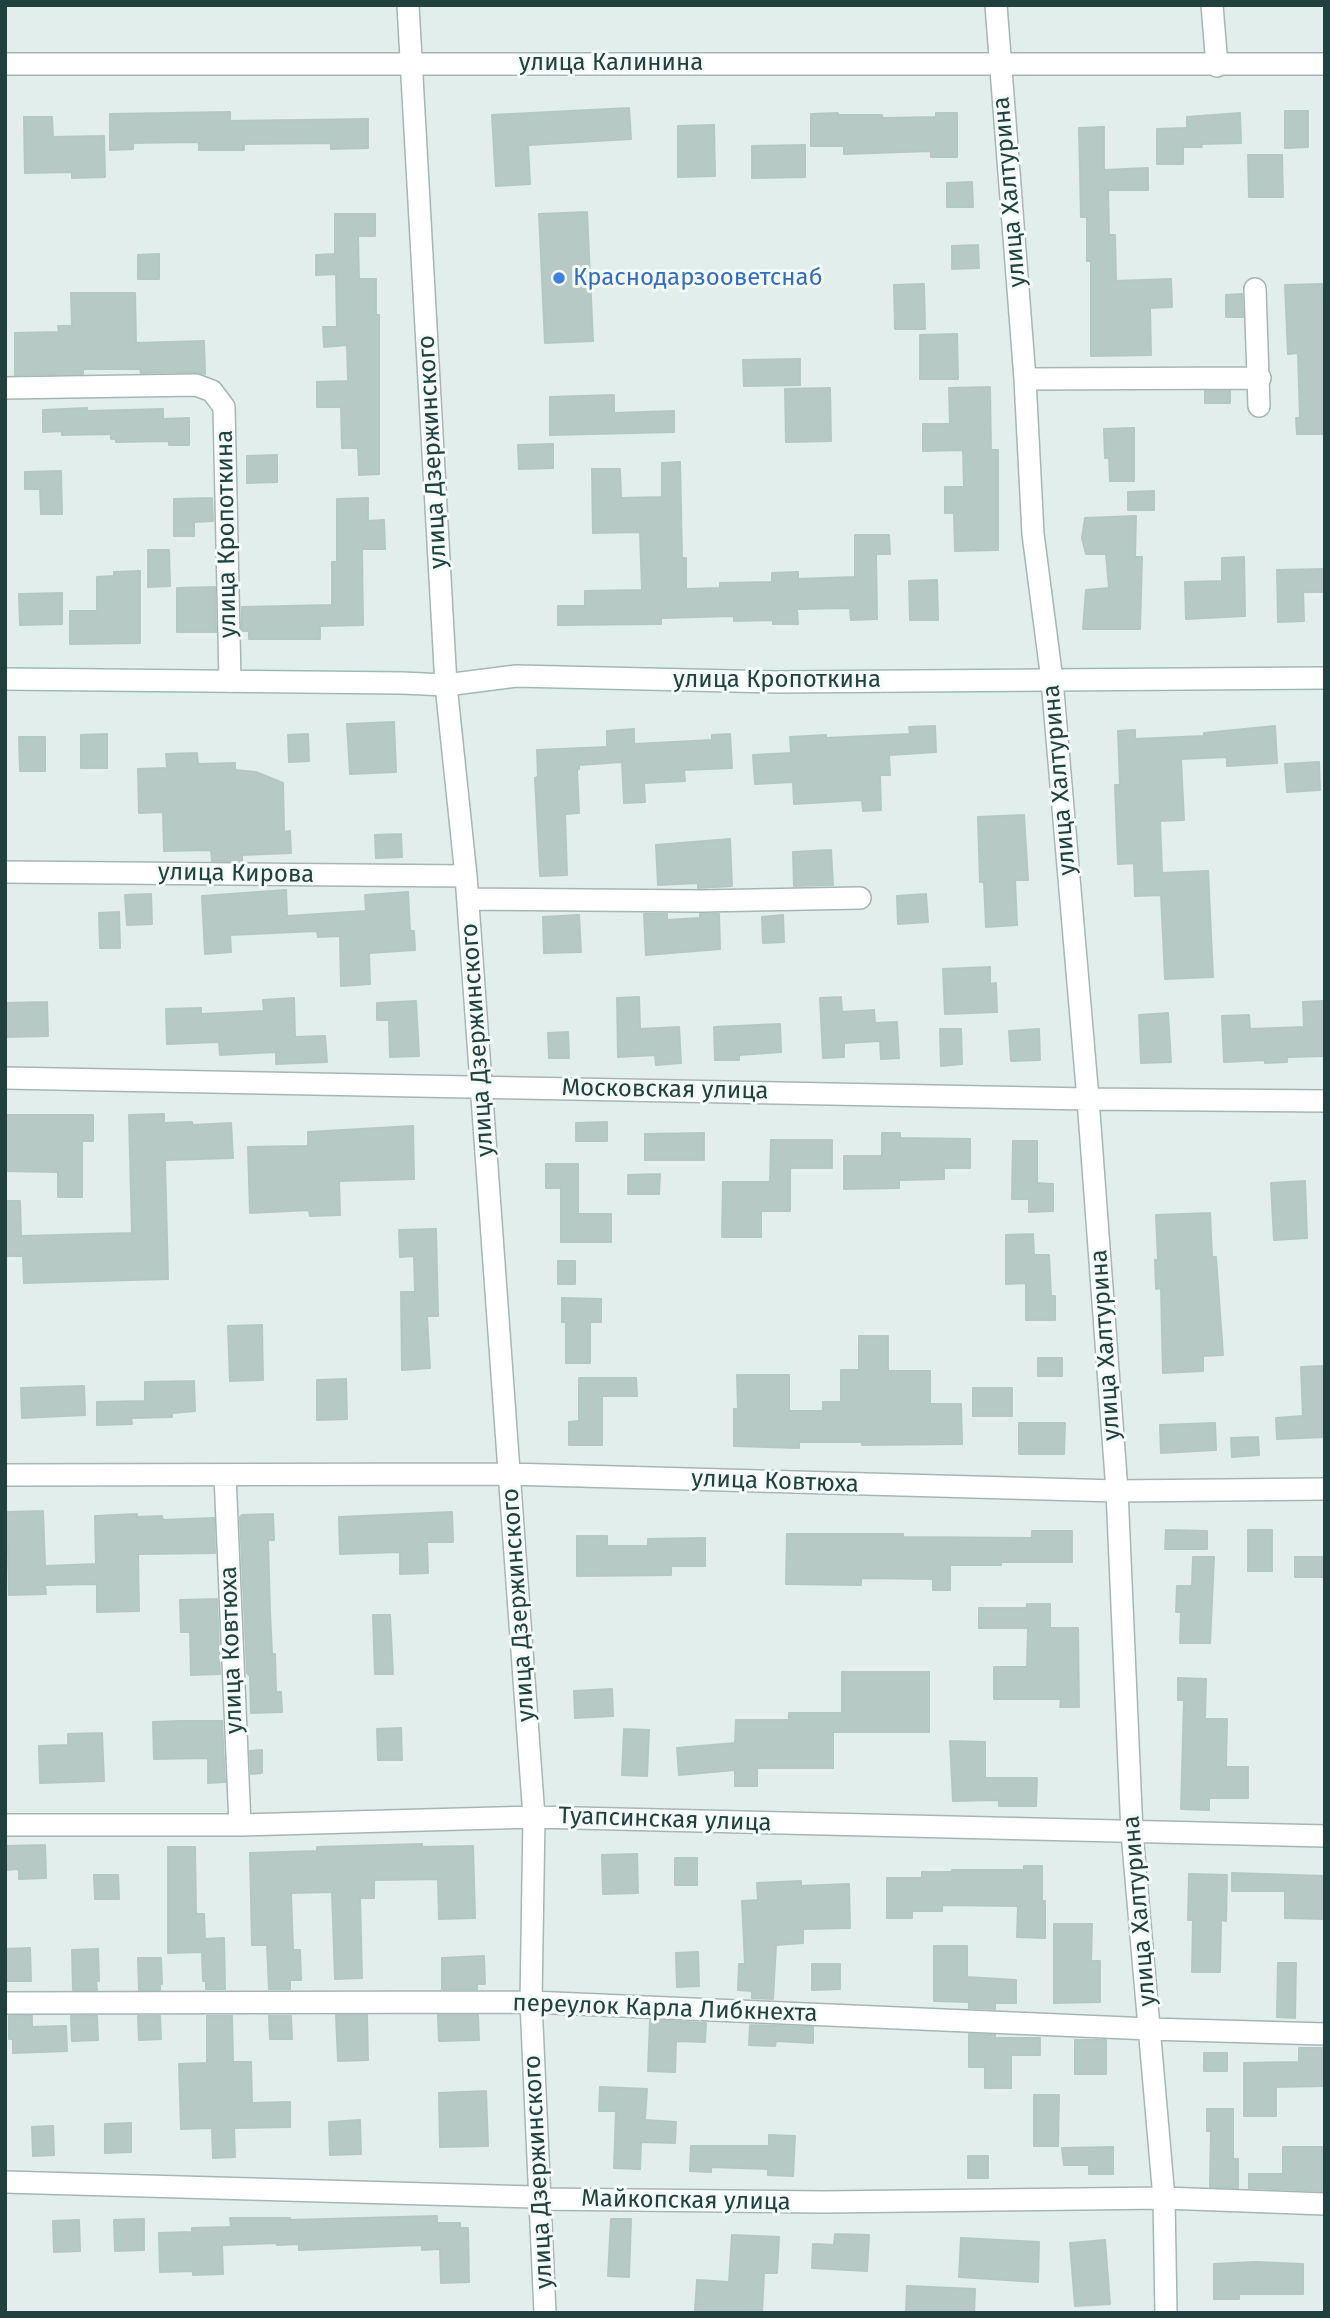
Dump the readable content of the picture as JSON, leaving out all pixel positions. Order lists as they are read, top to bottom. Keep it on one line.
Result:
{"streets":{"street":["улица Калинина","улица Халтурина","улица Дзержинского","улица Кропоткина","улица Кирова","Московская улица","улица Ковтюха","Туапсинская улица","переулок Карла Либкнехта","Майкопская улица"]},"crossings":[["улица Калинина","улица Халтурина"],["улица Калинина","улица Дзержинского"],["улица Халтурина","улица Кропоткина"],["улица Халтурина","Московская улица"],["улица Халтурина","улица Ковтюха"],["улица Халтурина","Туапсинская улица"],["улица Халтурина","переулок Карла Либкнехта"],["улица Халтурина","Майкопская улица"],["улица Дзержинского","улица Кропоткина"],["улица Дзержинского","улица Кирова"],["улица Дзержинского","Московская улица"],["улица Дзержинского","улица Ковтюха"],["улица Дзержинского","Туапсинская улица"],["улица Дзержинского","переулок Карла Либкнехта"],["улица Дзержинского","Майкопская улица"],["улица Ковтюха","Туапсинская улица"]],"places":["Краснодарзооветснаб"]}
